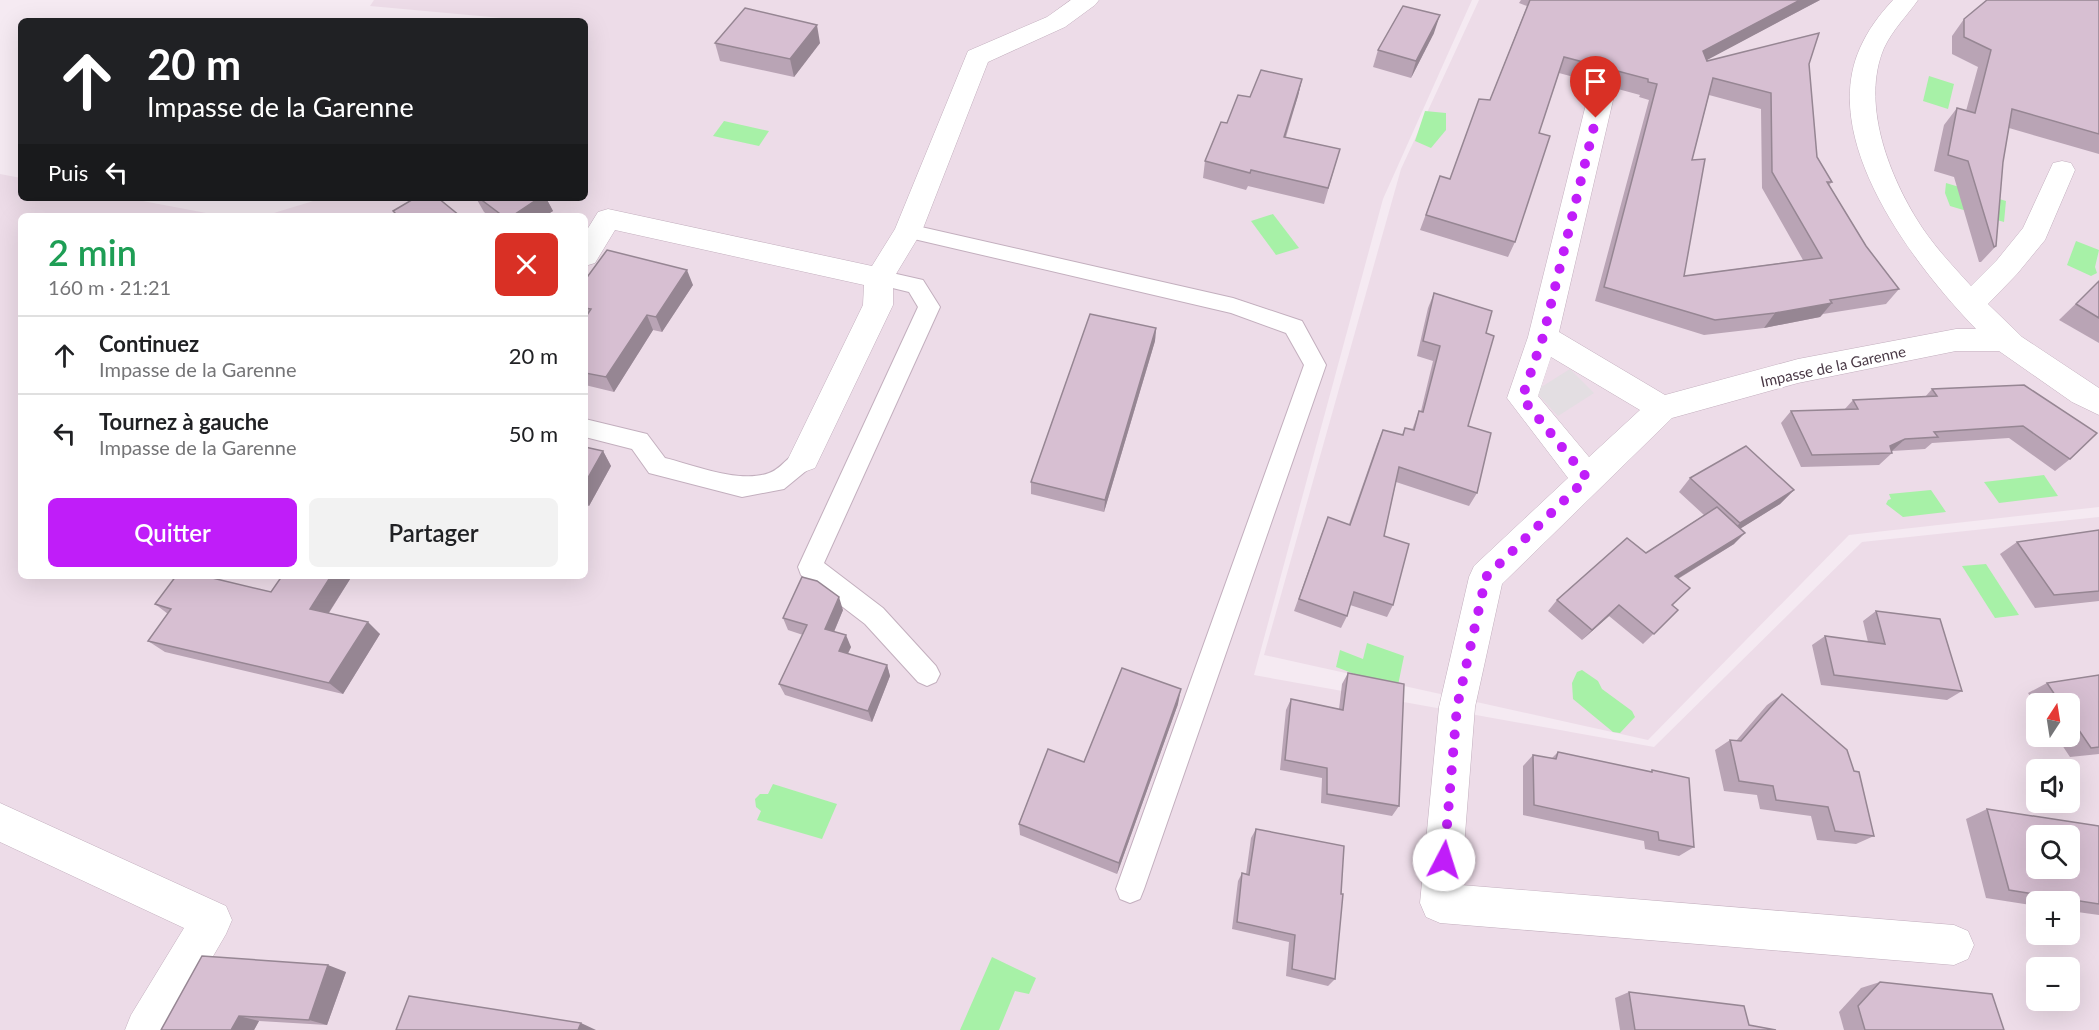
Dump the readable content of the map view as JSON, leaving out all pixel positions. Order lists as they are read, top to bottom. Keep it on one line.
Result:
{"streets":{"street":["Impasse de la Garenne"]},"north":"top","page":{"turn":["20 m","Impasse de la Garenne"],"then":"Puis","heading":["2 min","160 m · 21:21"],"list":[{"name":"Continuez","note":"Impasse de la Garenne","value":"20 m"},{"name":"Tournez à gauche","note":"Impasse de la Garenne","value":"50 m"}],"buttons":["Quitter","Partager"],"map_buttons":["+","−"]}}
